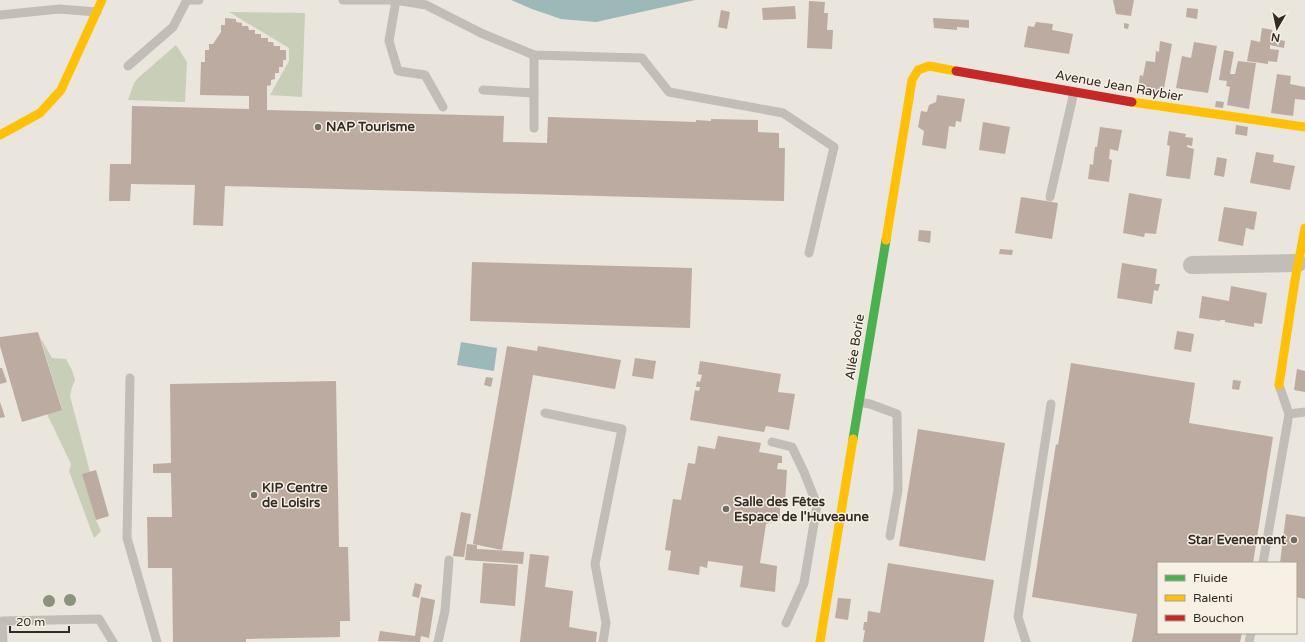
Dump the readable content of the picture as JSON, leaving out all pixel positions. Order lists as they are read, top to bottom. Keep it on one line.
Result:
{"streets":{"street":["Avenue Jean Raybier","Allée Borie"]},"crossings":[["Avenue Jean Raybier","Allée Borie"]],"places":["NAP Tourisme","KIP Centre de Loisirs","Salle des Fêtes Espace de l'Huveaune","Star Evenement"],"legend":["Fluide","Ralenti","Bouchon"],"scale_bar":"20 m","north":"bottom"}
